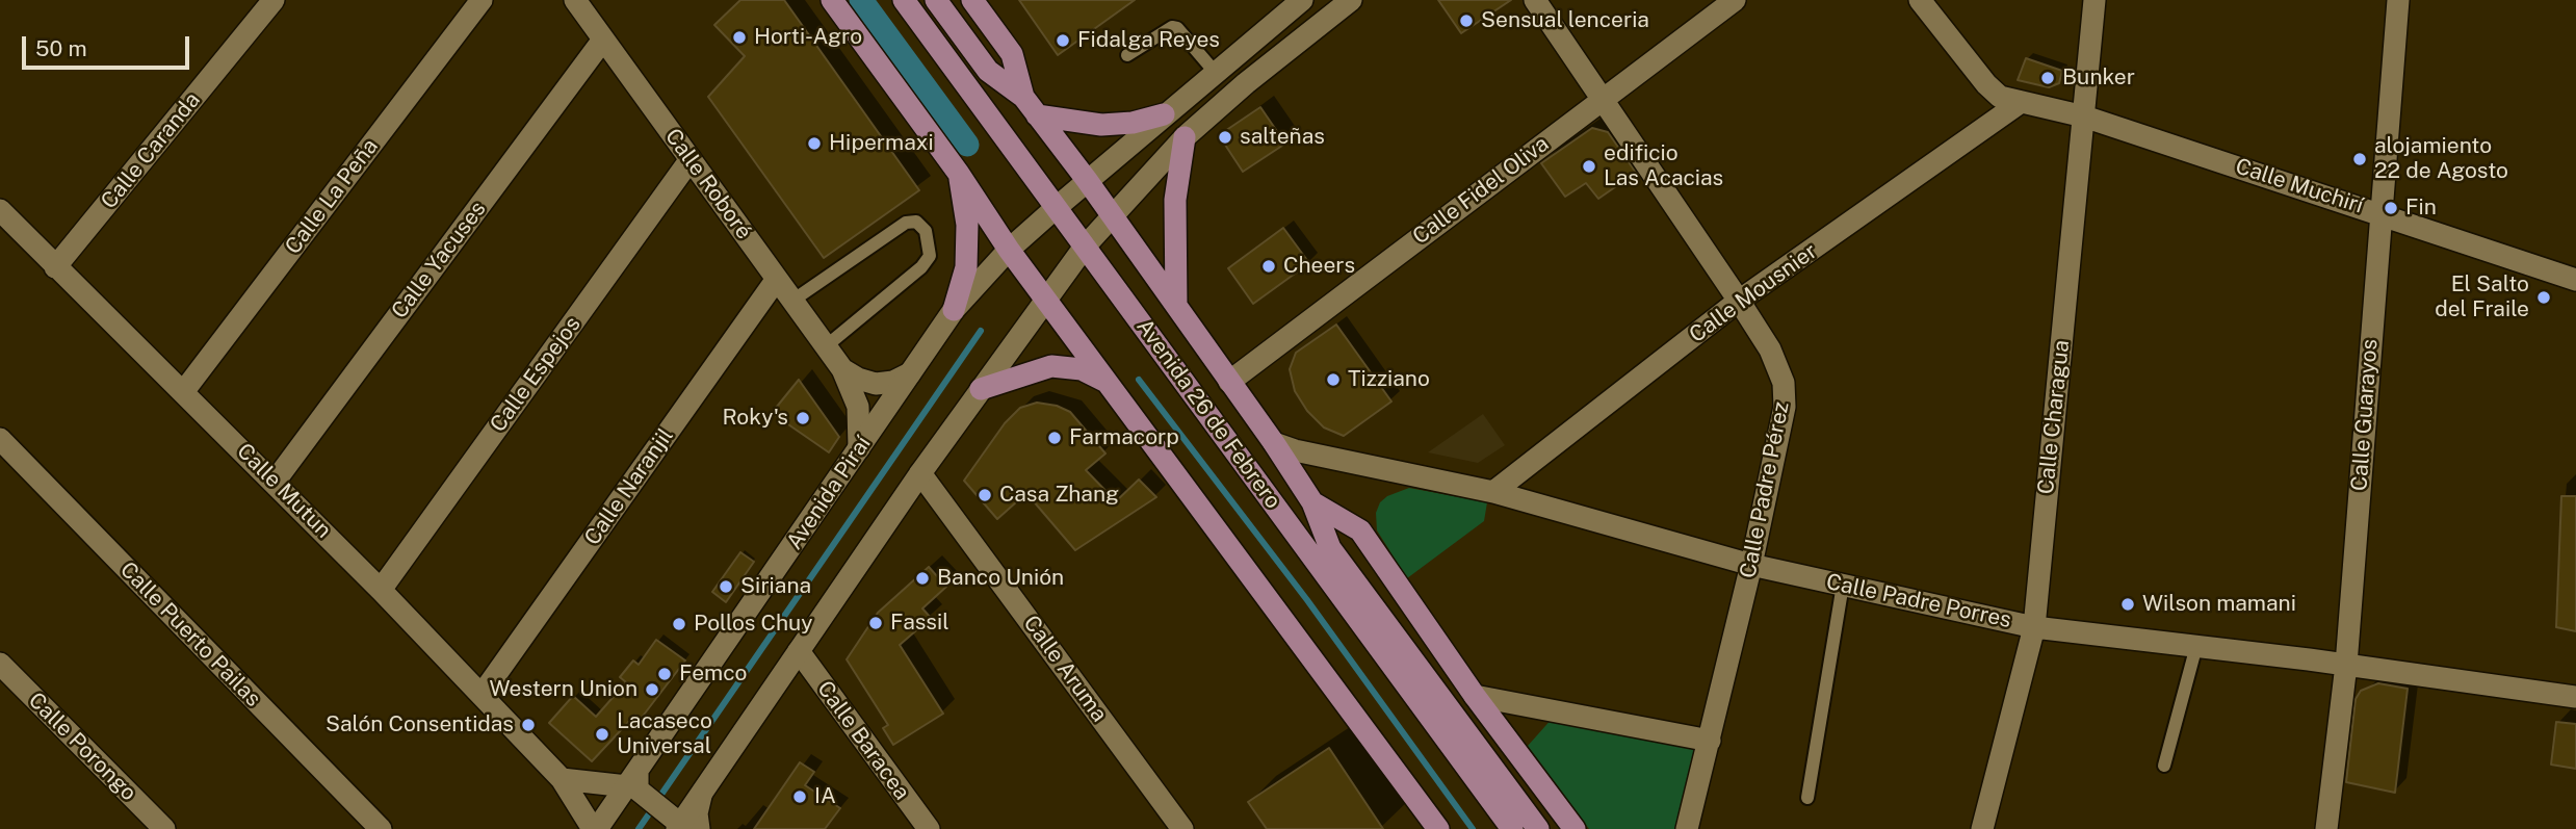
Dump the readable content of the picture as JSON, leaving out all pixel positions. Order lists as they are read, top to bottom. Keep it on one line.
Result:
{"streets":{"main road":["Avenida 26 de Febrero"],"street":["Calle Caranda","Calle Roboré","Calle Muchirí","Calle Fidel Oliva","Calle La Peña","Calle Yacuses","Calle Mousnier","Calle Espejos","Calle Guarayos","Calle Charagua","Calle Naranjil","Calle Padre Pérez","Calle Mutun","Avenida Piraí","Calle Padre Porres","Calle Puerto Pailas","Calle Aruma","Calle Baracea","Calle Porongo"]},"crossings":[["Calle Caranda","Calle Mutun"],["Calle Roboré","Calle Yacuses"],["Calle Roboré","Calle Espejos"],["Calle Roboré","Calle Naranjil"],["Calle Roboré","Avenida Piraí"],["Calle Muchirí","Calle Mousnier"],["Calle Muchirí","Calle Guarayos"],["Calle Muchirí","Calle Charagua"],["Calle Fidel Oliva","Avenida 26 de Febrero"],["Calle Fidel Oliva","Calle Padre Pérez"],["Calle La Peña","Calle Mutun"],["Calle Yacuses","Calle Mutun"],["Calle Mousnier","Calle Padre Pérez"],["Calle Mousnier","Calle Padre Porres"],["Calle Espejos","Calle Mutun"],["Avenida 26 de Febrero","Avenida Piraí"],["Avenida 26 de Febrero","Calle Padre Porres"],["Calle Guarayos","Calle Padre Porres"],["Calle Charagua","Calle Padre Porres"],["Calle Naranjil","Calle Mutun"],["Calle Padre Pérez","Calle Padre Porres"],["Calle Mutun","Avenida Piraí"]],"places":["Sensual lenceria","Horti-Agro","Fidalga Reyes","Bunker","salteñas","Hipermaxi","alojamiento 22 de Agosto","edificio Las Acacias","Fin","Cheers","El Salto del Fraile","Tizziano","Roky's","Farmacorp","Casa Zhang","Banco Unión","Siriana","Wilson mamani","Fassil","Pollos Chuy","Femco","Western Union","Salón Consentidas","Lacaseco Universal","IA"],"scale_bar":"50 m"}
